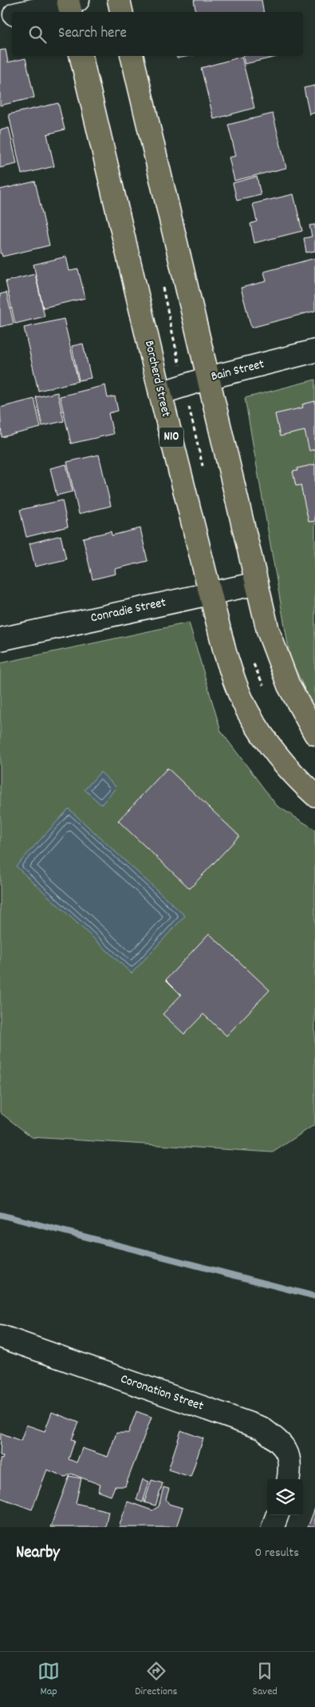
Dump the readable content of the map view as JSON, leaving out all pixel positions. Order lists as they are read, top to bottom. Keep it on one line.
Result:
{"streets":{"highway":["Borcherd Street","N10"],"street":["Bain Street","Conradie Street","Coronation Street"]},"crossings":[["Bain Street","Borcherd Street"],["Borcherd Street","Conradie Street"]],"page":{"search":"Search here","heading":["Nearby","0 results"],"nav":["Map","Directions","Saved"]}}
